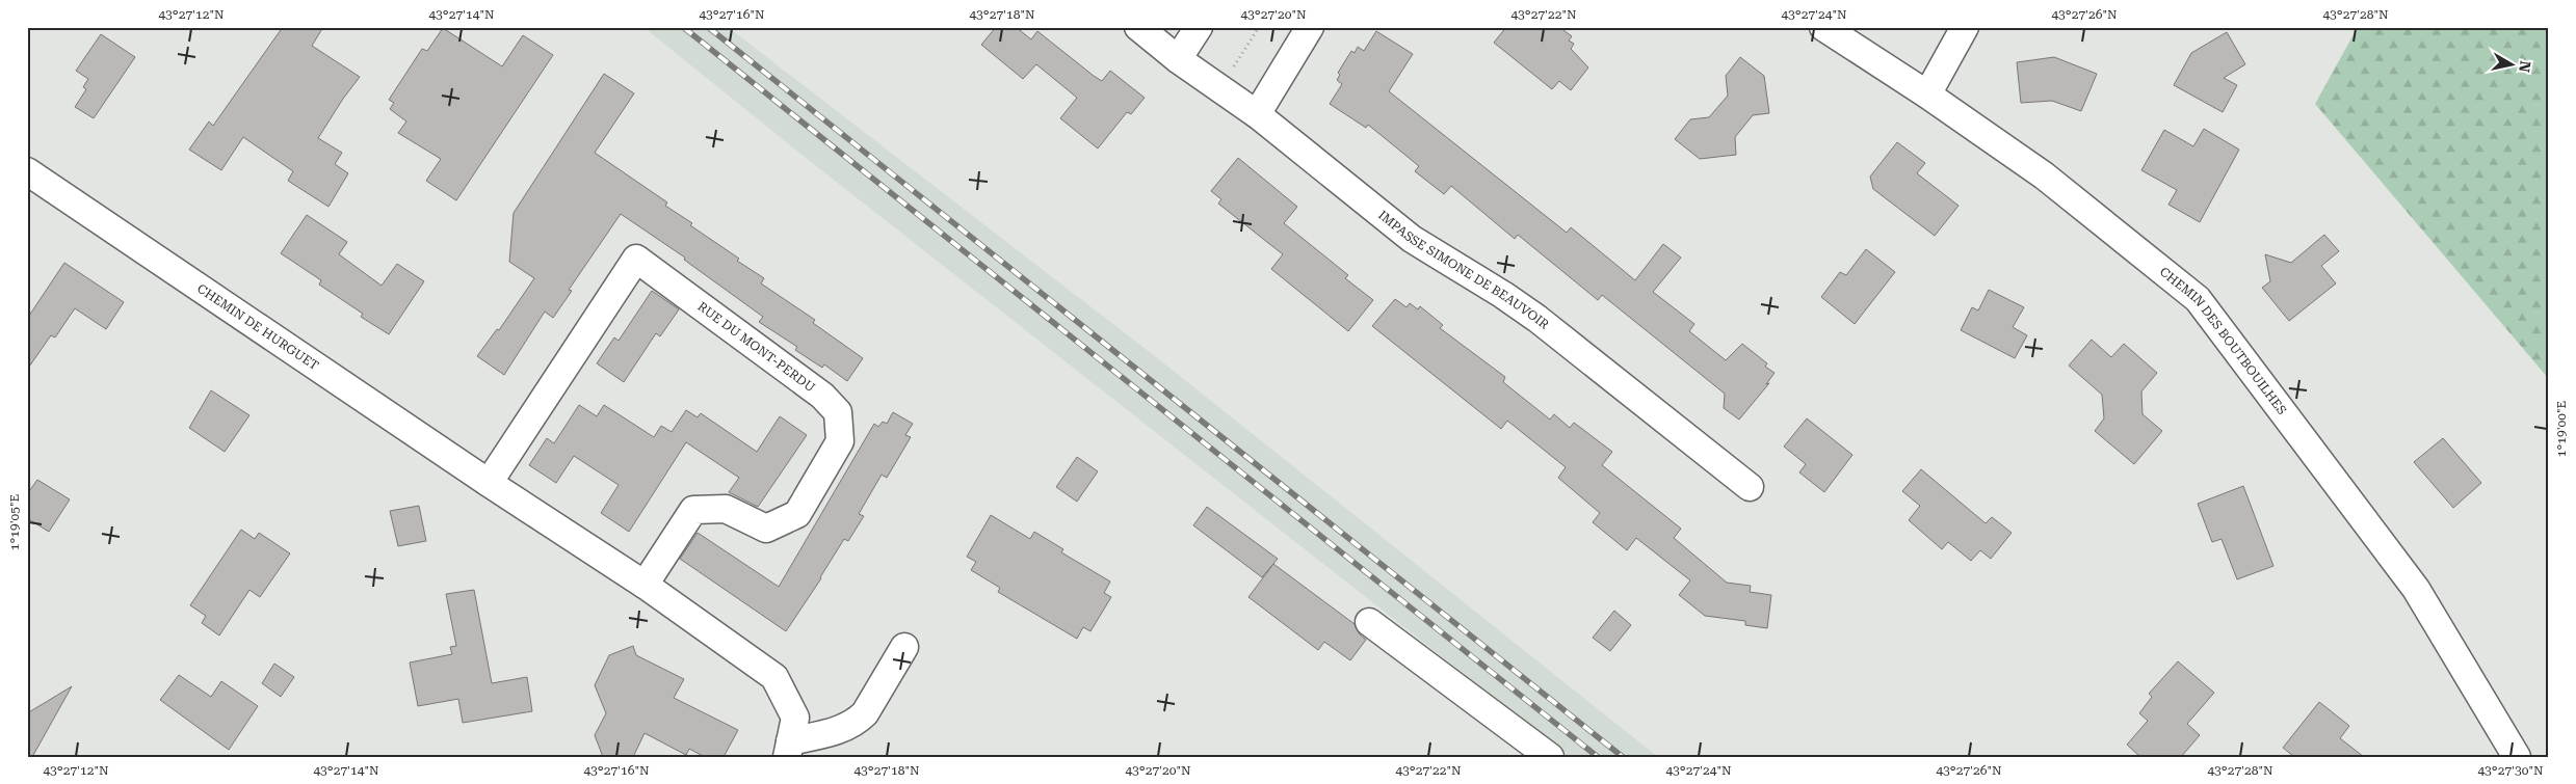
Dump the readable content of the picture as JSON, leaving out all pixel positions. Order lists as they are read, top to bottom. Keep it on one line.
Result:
{"streets":{"street":["IMPASSE SIMONE DE BEAUVOIR","CHEMIN DE HURGUET","CHEMIN DES BOUTBOUILHES","RUE DU MONT-PERDU"]},"crossings":[["CHEMIN DE HURGUET","RUE DU MONT-PERDU"]],"north":"right","coordinates":["43°27'12\"N","43°27'14\"N","43°27'16\"N","43°27'18\"N","43°27'20\"N","43°27'22\"N","43°27'24\"N","43°27'26\"N","43°27'28\"N","1°19'00\"E","1°19'05\"E","43°27'30\"N"]}
